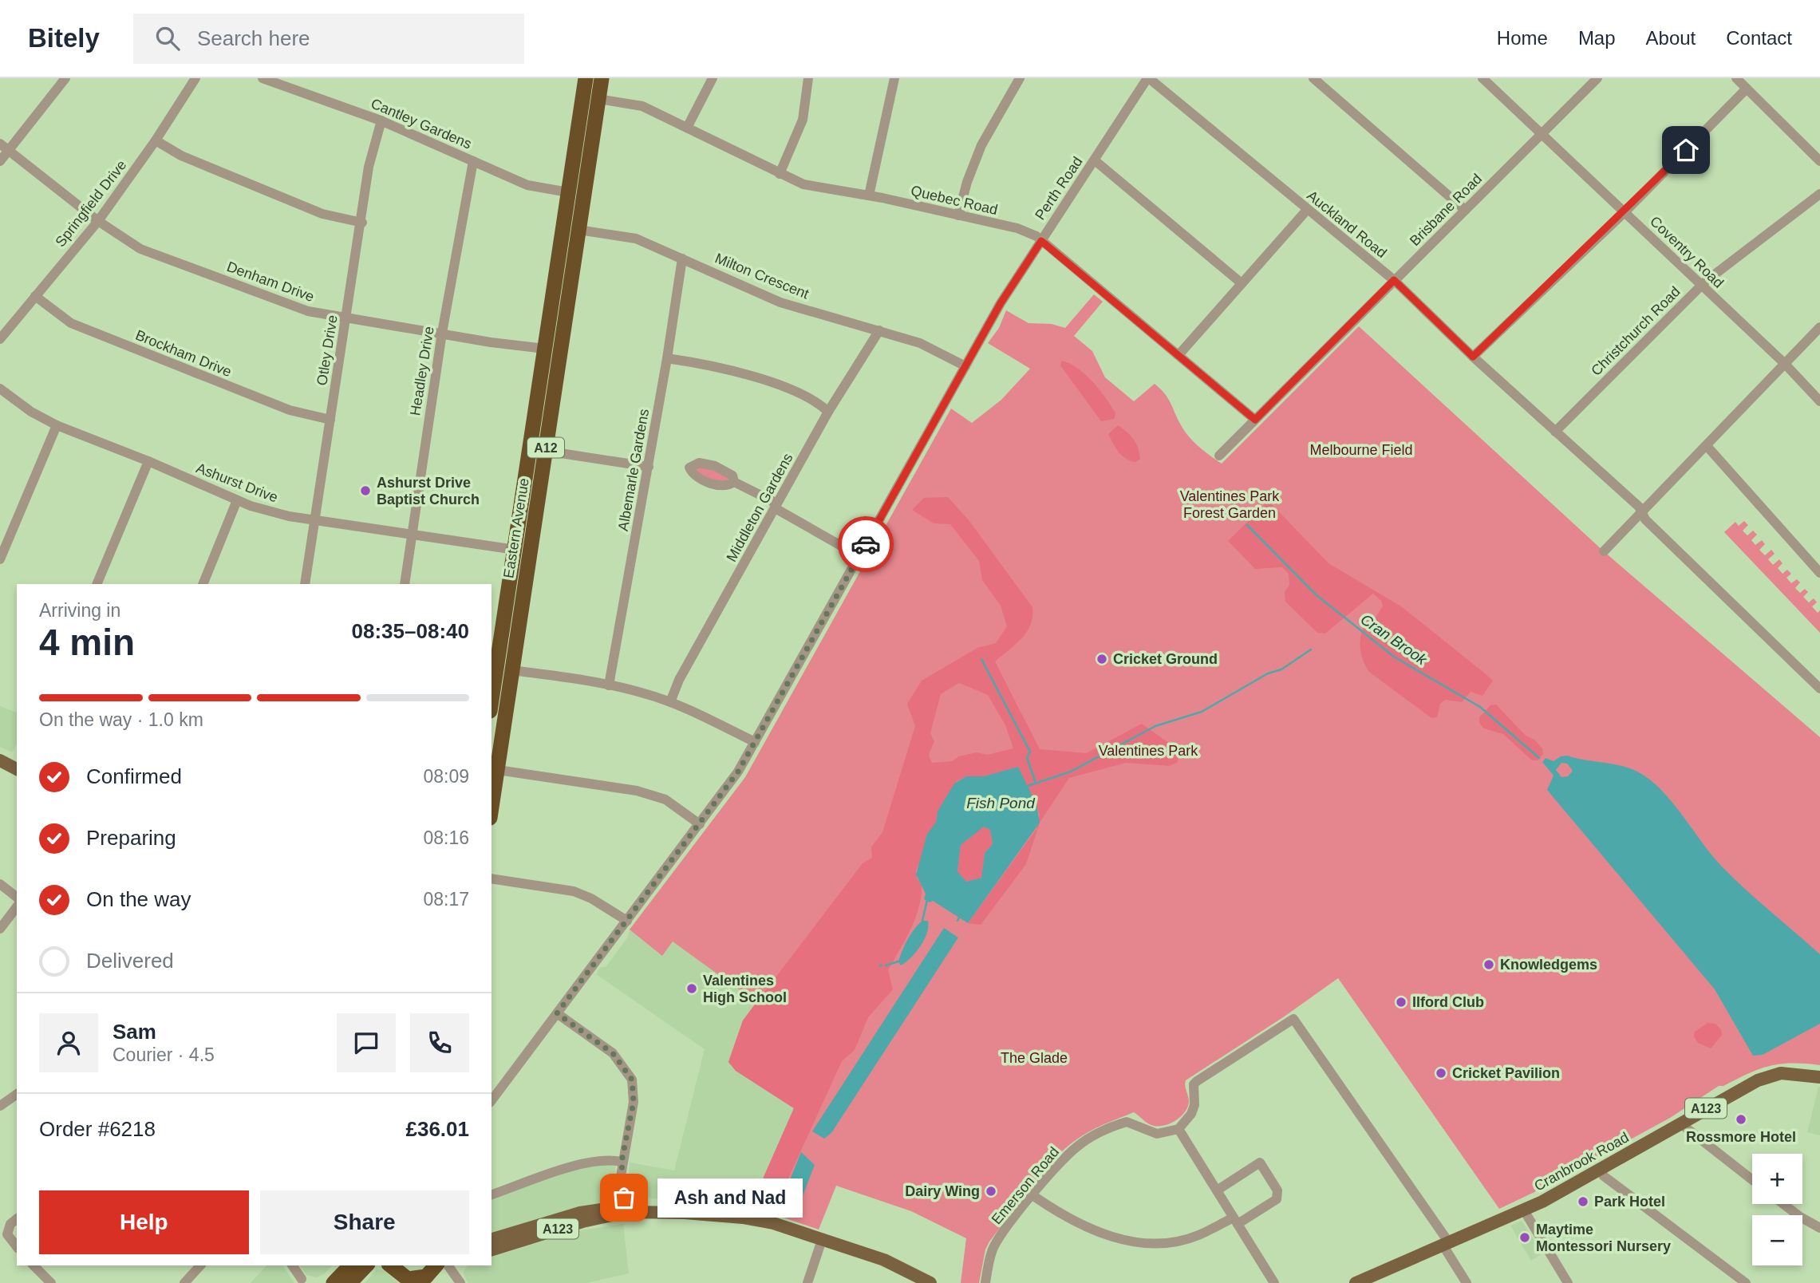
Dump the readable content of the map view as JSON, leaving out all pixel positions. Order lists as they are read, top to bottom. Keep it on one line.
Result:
{"streets":{"highway":["A12","Eastern Avenue"],"main road":["A123","Cranbrook Road"],"street":["Cantley Gardens","Perth Road","Quebec Road","Springfield Drive","Brisbane Road","Auckland Road","Coventry Road","Milton Crescent","Denham Drive","Christchurch Road","Otley Drive","Brockham Drive","Headley Drive","Albemarle Gardens","Ashurst Drive","Middleton Gardens","Emerson Road"]},"crossings":[["Cantley Gardens","Otley Drive"],["Cantley Gardens","Headley Drive"],["Cantley Gardens","Eastern Avenue"],["Perth Road","Quebec Road"],["Perth Road","Auckland Road"],["Perth Road","Milton Crescent"],["Quebec Road","Brisbane Road"],["Quebec Road","Eastern Avenue"],["Springfield Drive","Denham Drive"],["Springfield Drive","Brockham Drive"],["Brisbane Road","Auckland Road"],["Brisbane Road","Coventry Road"],["Auckland Road","Christchurch Road"],["Coventry Road","Christchurch Road"],["Milton Crescent","Albemarle Gardens"],["Milton Crescent","Middleton Gardens"],["Milton Crescent","Eastern Avenue"],["Denham Drive","Otley Drive"],["Denham Drive","Headley Drive"],["Denham Drive","Eastern Avenue"],["Otley Drive","Brockham Drive"],["Otley Drive","Ashurst Drive"],["Headley Drive","Ashurst Drive"],["Ashurst Drive","Eastern Avenue"]],"water":["Cran Brook","Fish Pond"],"parks":["Melbourne Field","Valentines Park Forest Garden","Valentines Park","The Glade"],"places":["Ashurst Drive Baptist Church","Cricket Ground","Knowledgems","Valentines High School","Ilford Club","Cricket Pavilion","Rossmore Hotel","Dairy Wing","Ash and Nad","Park Hotel","Maytime Montessori Nursery"],"page":{"header":"Bitely","search":"Search here","nav":["Home","Map","About","Contact"],"heading":["4 min","Arriving in","08:35–08:40"],"panel":["Sam","Courier · 4.5","Order #6218","£36.01"],"bar":"On the way · 1.0 km","list":[["Confirmed","08:09"],["Preparing","08:16"],["On the way","08:17"],"Delivered"],"map_buttons":["+","−"],"bubble":"Ash and Nad","buttons":["Help","Share"]}}
